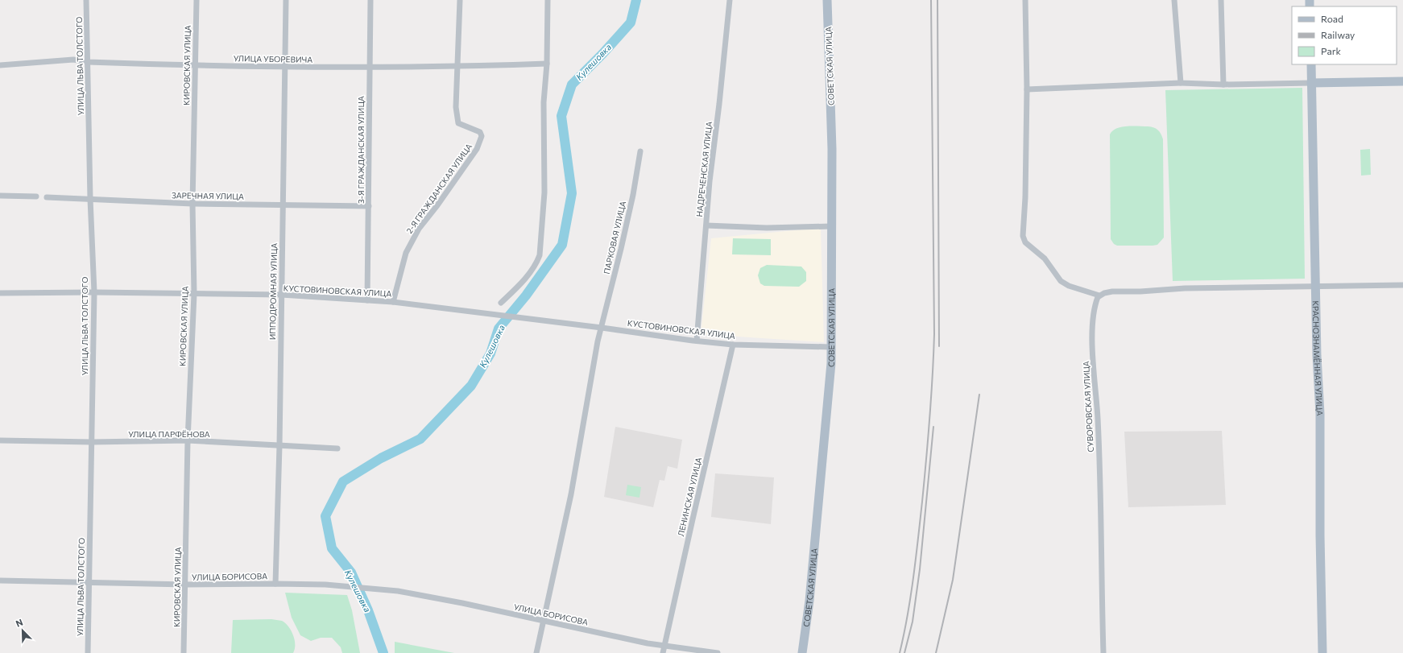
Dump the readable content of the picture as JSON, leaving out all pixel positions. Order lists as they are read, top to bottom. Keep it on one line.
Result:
{"streets":{"main road":["СОВЕТСКАЯ УЛИЦА","КРАСНОЗНАМЁННАЯ УЛИЦА"],"street":["УЛИЦА УБОРЕВИЧА","КИРОВСКАЯ УЛИЦА","УЛИЦА ЛЬВА ТОЛСТОГО","3-Я ГРАЖДАНСКАЯ УЛИЦА","НАДРЕЧЕНСКАЯ УЛИЦА","2-Я ГРАЖДАНСКАЯ УЛИЦА","ЗАРЕЧНАЯ УЛИЦА","ПАРКОВАЯ УЛИЦА","КУСТОВИНОВСКАЯ УЛИЦА","ИППОДРОМНАЯ УЛИЦА","СУВОРОВСКАЯ УЛИЦА","УЛИЦА ПАРФЁНОВА","ЛЕНИНСКАЯ УЛИЦА","УЛИЦА БОРИСОВА"]},"crossings":[["УЛИЦА УБОРЕВИЧА","КИРОВСКАЯ УЛИЦА"],["УЛИЦА УБОРЕВИЧА","УЛИЦА ЛЬВА ТОЛСТОГО"],["УЛИЦА УБОРЕВИЧА","3-Я ГРАЖДАНСКАЯ УЛИЦА"],["УЛИЦА УБОРЕВИЧА","2-Я ГРАЖДАНСКАЯ УЛИЦА"],["УЛИЦА УБОРЕВИЧА","ИППОДРОМНАЯ УЛИЦА"],["КИРОВСКАЯ УЛИЦА","ЗАРЕЧНАЯ УЛИЦА"],["КИРОВСКАЯ УЛИЦА","КУСТОВИНОВСКАЯ УЛИЦА"],["КИРОВСКАЯ УЛИЦА","УЛИЦА ПАРФЁНОВА"],["КИРОВСКАЯ УЛИЦА","УЛИЦА БОРИСОВА"],["УЛИЦА ЛЬВА ТОЛСТОГО","ЗАРЕЧНАЯ УЛИЦА"],["УЛИЦА ЛЬВА ТОЛСТОГО","КУСТОВИНОВСКАЯ УЛИЦА"],["УЛИЦА ЛЬВА ТОЛСТОГО","УЛИЦА ПАРФЁНОВА"],["УЛИЦА ЛЬВА ТОЛСТОГО","УЛИЦА БОРИСОВА"],["СОВЕТСКАЯ УЛИЦА","КУСТОВИНОВСКАЯ УЛИЦА"],["3-Я ГРАЖДАНСКАЯ УЛИЦА","ЗАРЕЧНАЯ УЛИЦА"],["3-Я ГРАЖДАНСКАЯ УЛИЦА","КУСТОВИНОВСКАЯ УЛИЦА"],["НАДРЕЧЕНСКАЯ УЛИЦА","КУСТОВИНОВСКАЯ УЛИЦА"],["2-Я ГРАЖДАНСКАЯ УЛИЦА","КУСТОВИНОВСКАЯ УЛИЦА"],["ЗАРЕЧНАЯ УЛИЦА","ИППОДРОМНАЯ УЛИЦА"],["ПАРКОВАЯ УЛИЦА","КУСТОВИНОВСКАЯ УЛИЦА"],["ПАРКОВАЯ УЛИЦА","УЛИЦА БОРИСОВА"],["КУСТОВИНОВСКАЯ УЛИЦА","ИППОДРОМНАЯ УЛИЦА"],["КУСТОВИНОВСКАЯ УЛИЦА","ЛЕНИНСКАЯ УЛИЦА"],["ИППОДРОМНАЯ УЛИЦА","УЛИЦА ПАРФЁНОВА"],["ИППОДРОМНАЯ УЛИЦА","УЛИЦА БОРИСОВА"],["ЛЕНИНСКАЯ УЛИЦА","УЛИЦА БОРИСОВА"]],"water":["Кулешовка"],"legend":["Road","Railway","Park"],"north":"top left"}
